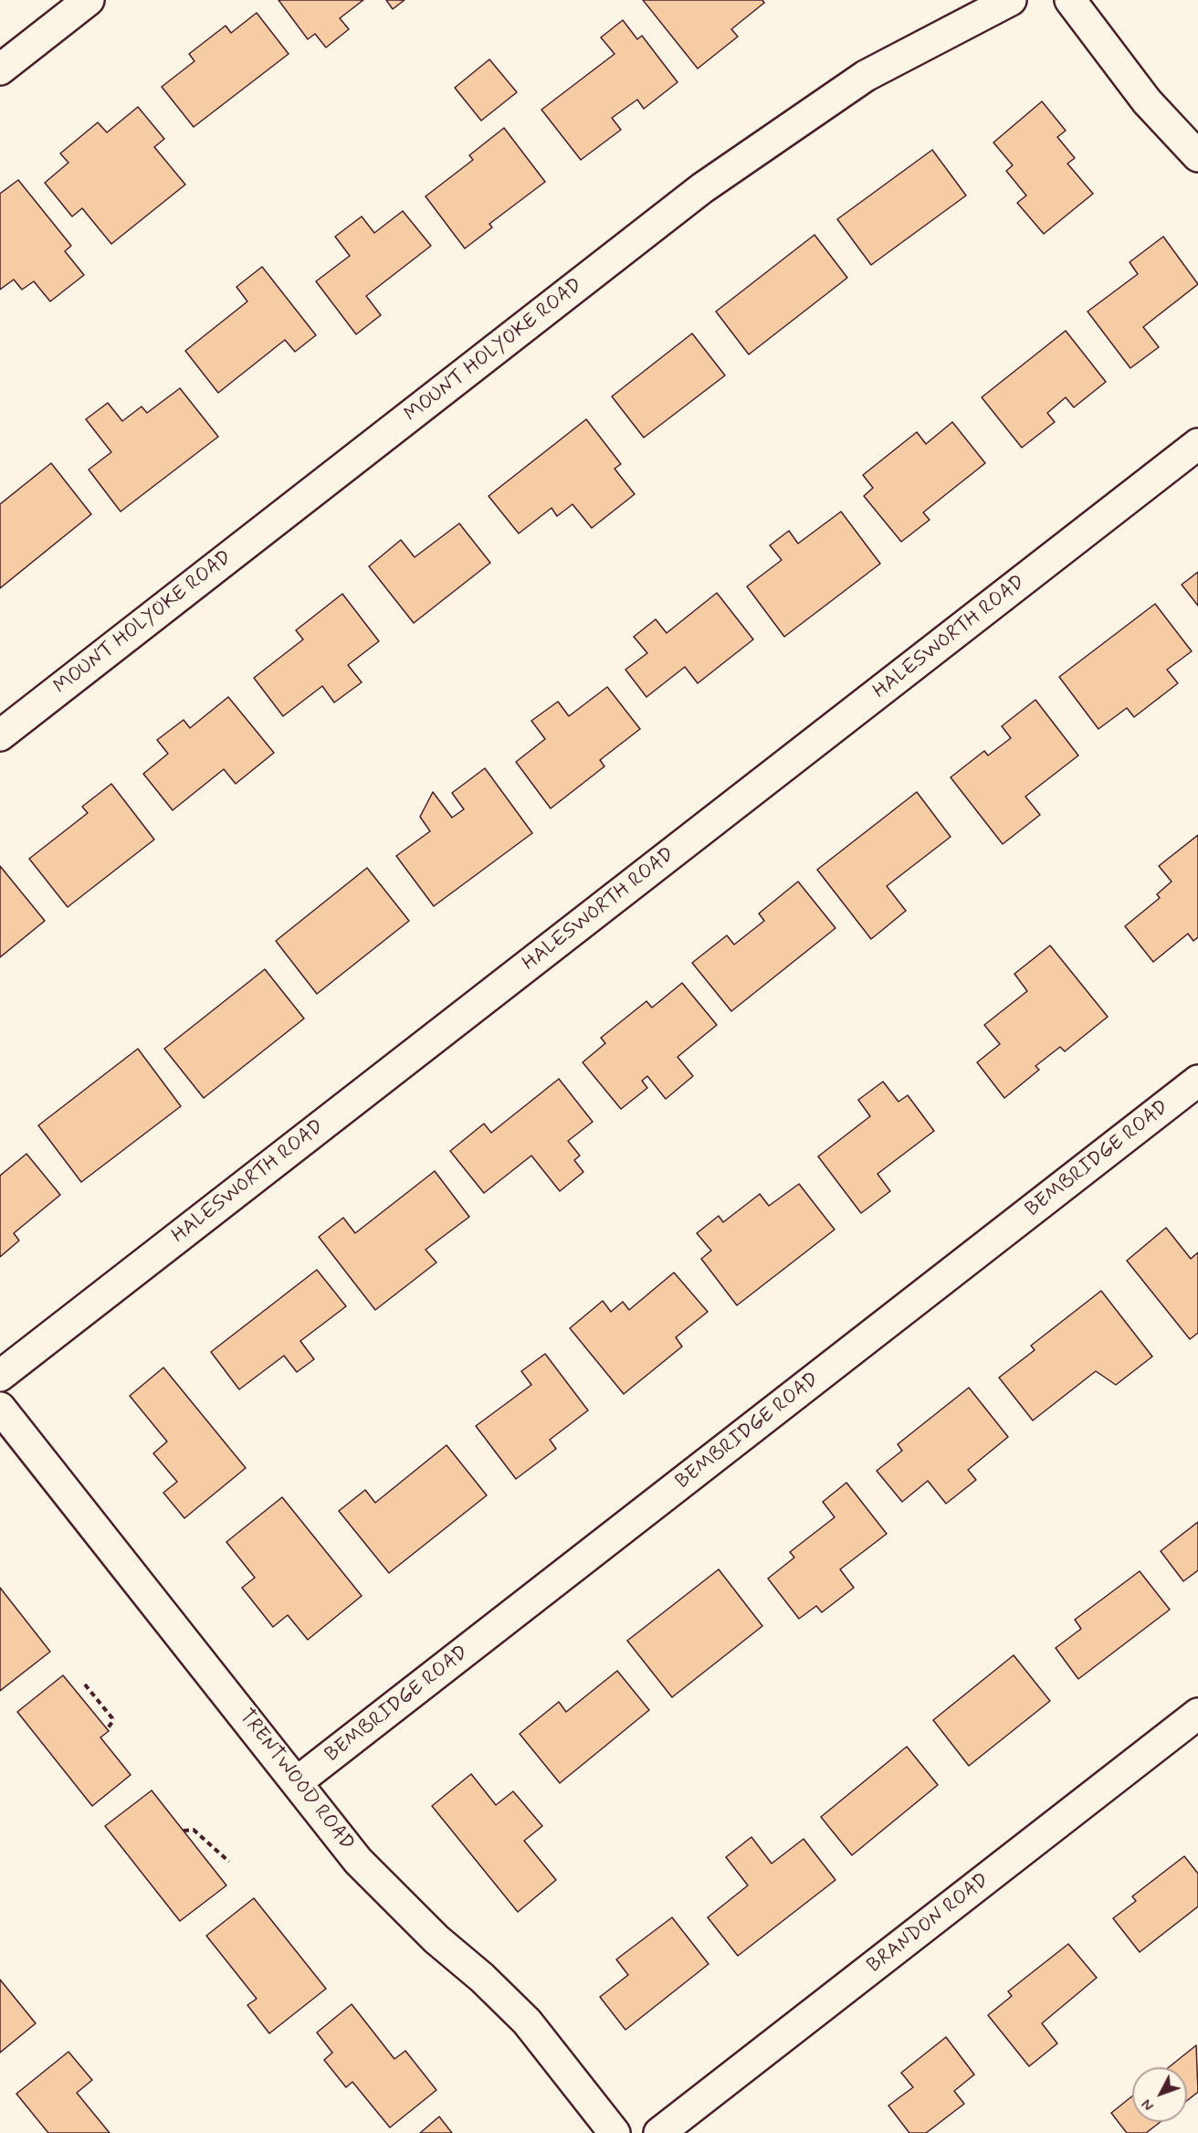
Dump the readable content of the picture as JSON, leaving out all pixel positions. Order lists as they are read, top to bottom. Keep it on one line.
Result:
{"streets":{"street":["MOUNT HOLYOKE ROAD","HALESWORTH ROAD","BEMBRIDGE ROAD","TRENTWOOD ROAD","BRANDON ROAD"]},"crossings":[["BEMBRIDGE ROAD","TRENTWOOD ROAD"]],"north":"bottom left"}
